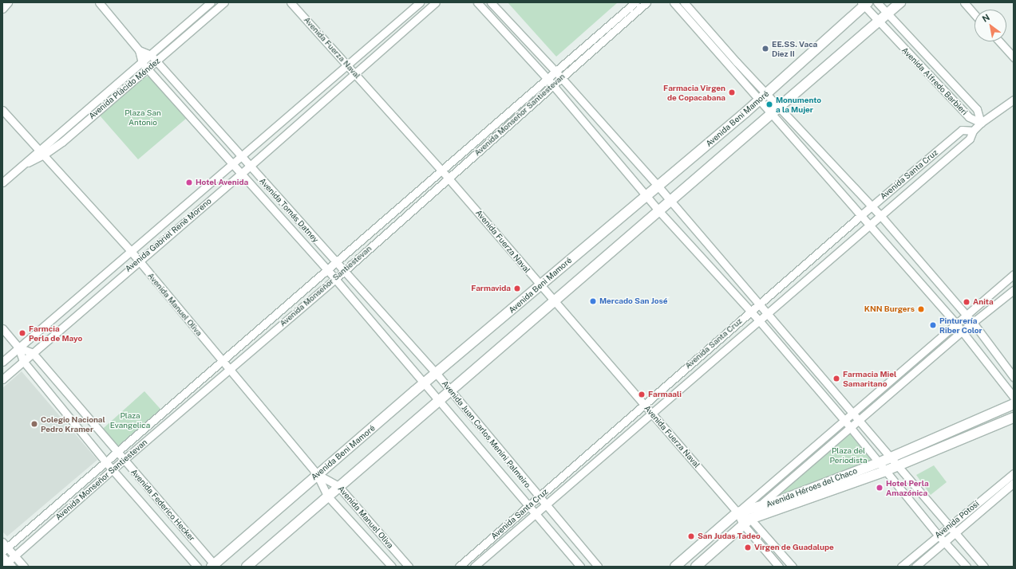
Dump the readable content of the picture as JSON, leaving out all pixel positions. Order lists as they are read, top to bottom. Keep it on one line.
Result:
{"streets":{"street":["Avenida Fuerza Naval","Avenida Alfredo Barbieri","Avenida Plácido Méndez","Avenida Monseñor Santiestevan","Avenida Beni Mamoré","Avenida Santa Cruz","Avenida Tomás Datney","Avenida Gabriel René Moreno","Avenida Manuel Oliva","Avenida Juan Carlos Menini Palmeiro","Avenida Héroes del Chaco","Avenida Federico Hecker","Avenida Potosí"]},"crossings":[["Avenida Fuerza Naval","Avenida Monseñor Santiestevan"],["Avenida Fuerza Naval","Avenida Beni Mamoré"],["Avenida Fuerza Naval","Avenida Santa Cruz"],["Avenida Fuerza Naval","Avenida Gabriel René Moreno"],["Avenida Fuerza Naval","Avenida Héroes del Chaco"],["Avenida Alfredo Barbieri","Avenida Beni Mamoré"],["Avenida Alfredo Barbieri","Avenida Santa Cruz"],["Avenida Plácido Méndez","Avenida Tomás Datney"],["Avenida Plácido Méndez","Avenida Manuel Oliva"],["Avenida Monseñor Santiestevan","Avenida Tomás Datney"],["Avenida Monseñor Santiestevan","Avenida Manuel Oliva"],["Avenida Monseñor Santiestevan","Avenida Federico Hecker"],["Avenida Beni Mamoré","Avenida Tomás Datney"],["Avenida Beni Mamoré","Avenida Manuel Oliva"],["Avenida Beni Mamoré","Avenida Juan Carlos Menini Palmeiro"],["Avenida Beni Mamoré","Avenida Federico Hecker"],["Avenida Santa Cruz","Avenida Juan Carlos Menini Palmeiro"],["Avenida Tomás Datney","Avenida Gabriel René Moreno"],["Avenida Tomás Datney","Avenida Juan Carlos Menini Palmeiro"],["Avenida Gabriel René Moreno","Avenida Manuel Oliva"],["Avenida Gabriel René Moreno","Avenida Federico Hecker"]],"parks":["Plaza San Antonio","Plaza Evangelica","Plaza del Periodista"],"places":["EE.SS. Vaca Diez II","Farmacia Virgen de Copacabana","Monumento a la Mujer","Hotel Avenida","Farmavida","Mercado San José","Anita","KNN Burgers","Pinturería Riber Color","Farmcia Perla de Mayo","Farmacia Miel Samaritano","Farmaali","Colegio Nacional Pedro Kramer","Hotel Perla Amazónica","San Judas Tadeo","Virgen de Guadalupe"],"north":"top left"}
